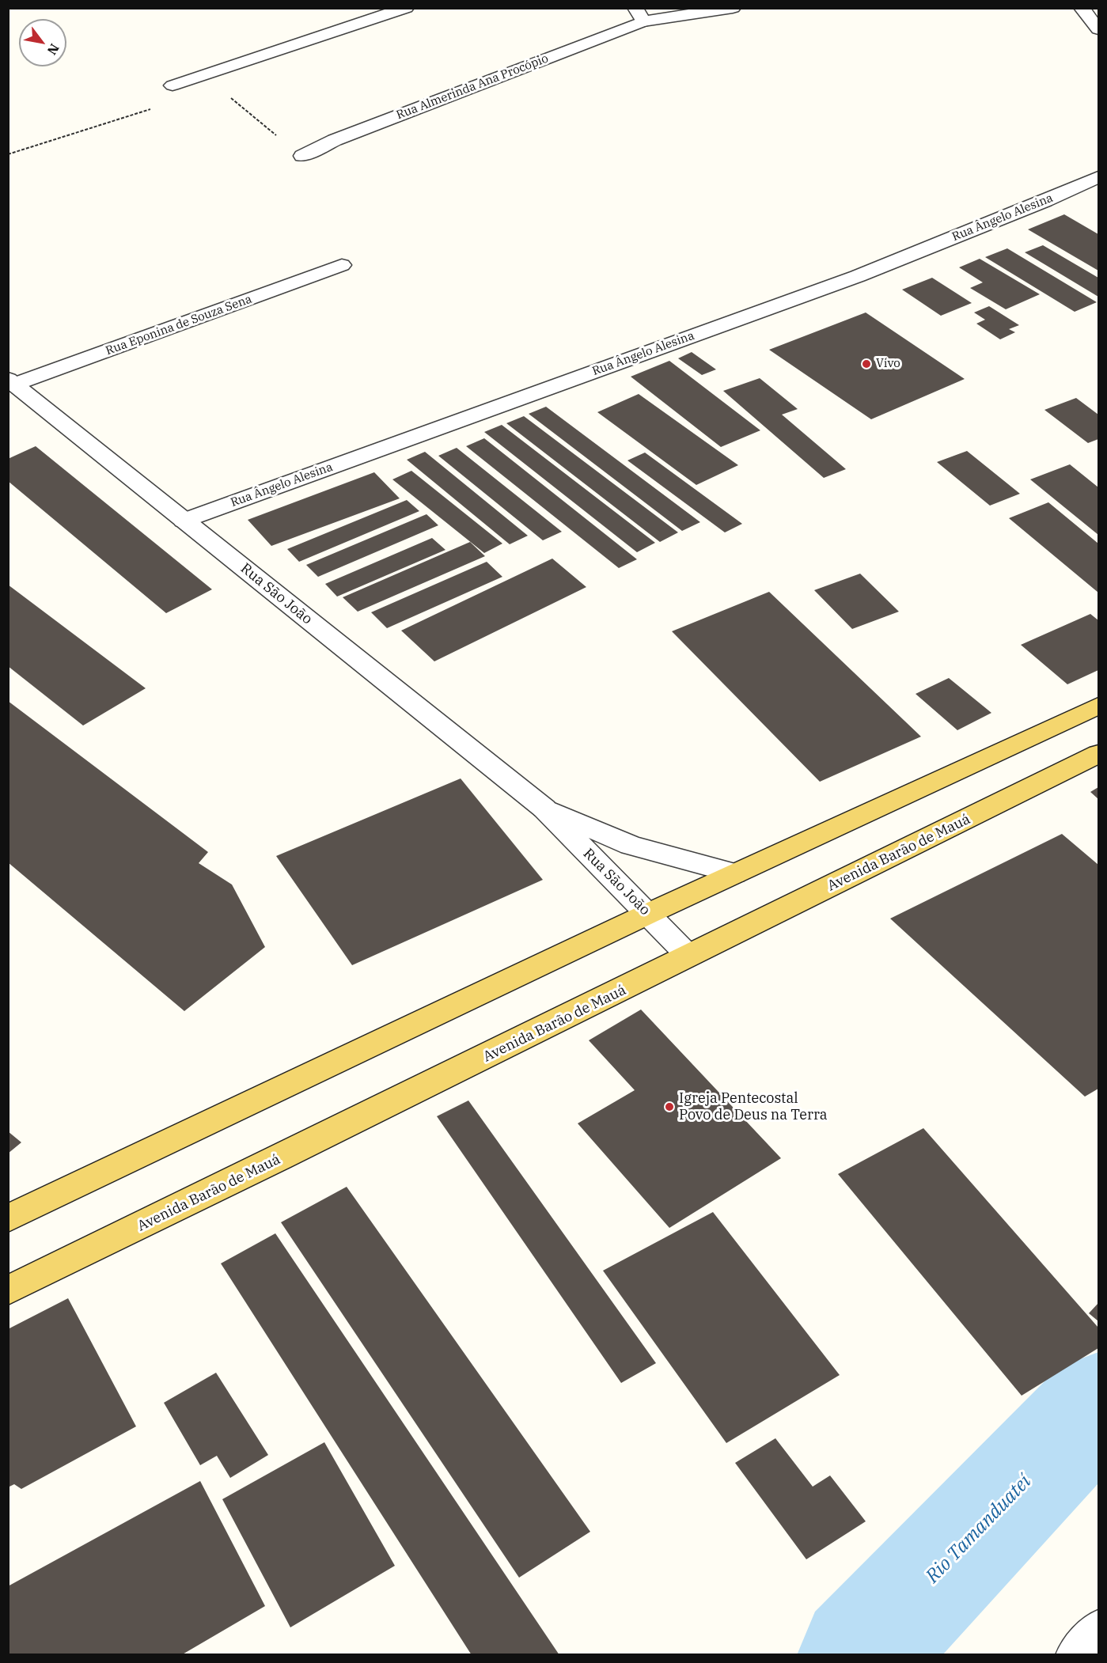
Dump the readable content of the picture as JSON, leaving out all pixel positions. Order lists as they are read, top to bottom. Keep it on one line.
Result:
{"streets":{"main road":["Avenida Barão de Mauá"],"street":["Rua Almerinda Ana Procópio","Rua Ângelo Alesina","Rua Eponina de Souza Sena","Rua São João"]},"crossings":[["Rua Ângelo Alesina","Rua São João"],["Rua Eponina de Souza Sena","Rua São João"],["Rua São João","Avenida Barão de Mauá"]],"water":["Rio Tamanduateí"],"places":["Vivo","Igreja Pentecostal Povo de Deus na Terra"],"north":"bottom right"}
